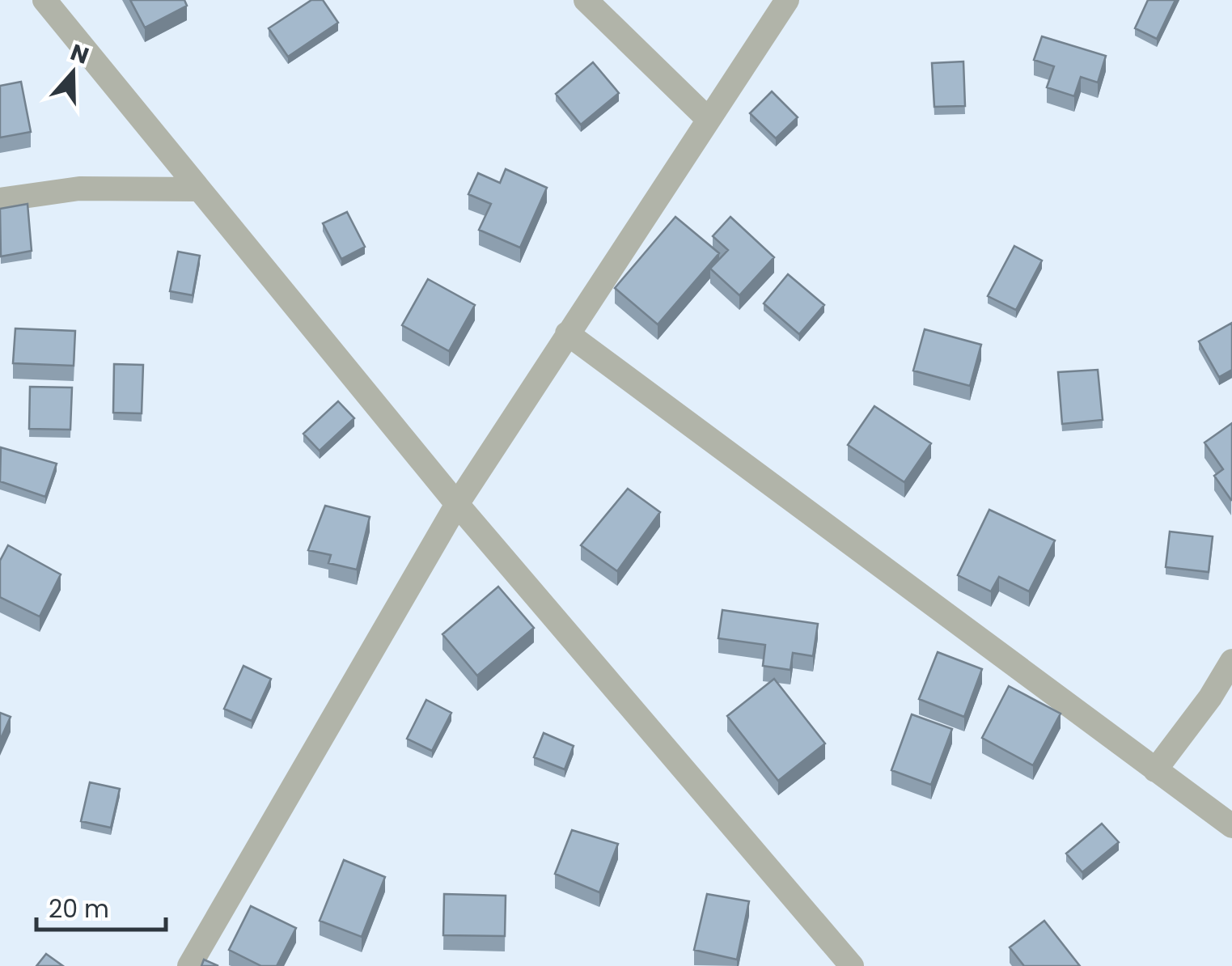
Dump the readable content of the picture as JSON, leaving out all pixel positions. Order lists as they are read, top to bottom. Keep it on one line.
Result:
{"scale_bar":"20 m","north":"top"}
